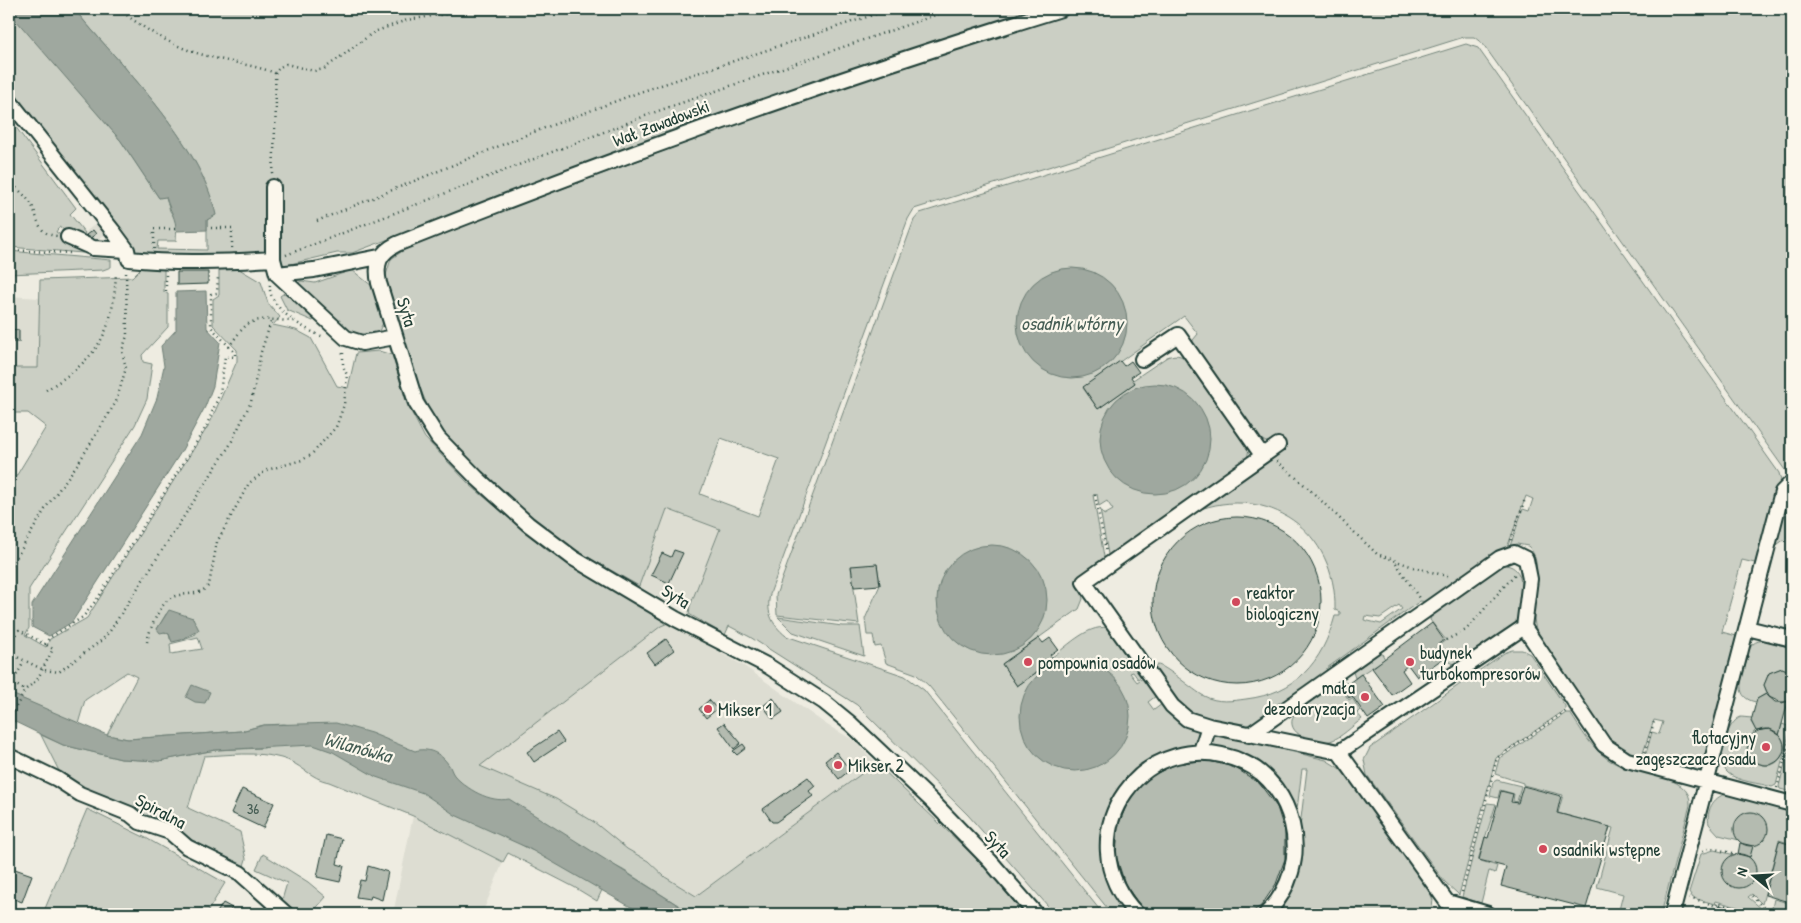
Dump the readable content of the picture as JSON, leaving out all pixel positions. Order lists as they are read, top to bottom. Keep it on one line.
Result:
{"streets":{"street":["Wał Zawadowski","Syta","Spiralna"]},"crossings":[["Wał Zawadowski","Syta"]],"water":["osadnik wtórny","Wilanówka"],"places":["reaktor biologiczny","pompownia osadów","budynek turbokompresorów","mała dezodoryzacja","Mikser 1","flotacyjny zagęszczacz osadu","Mikser 2","osadniki wstępne"],"house_numbers":["36"],"north":"left"}
